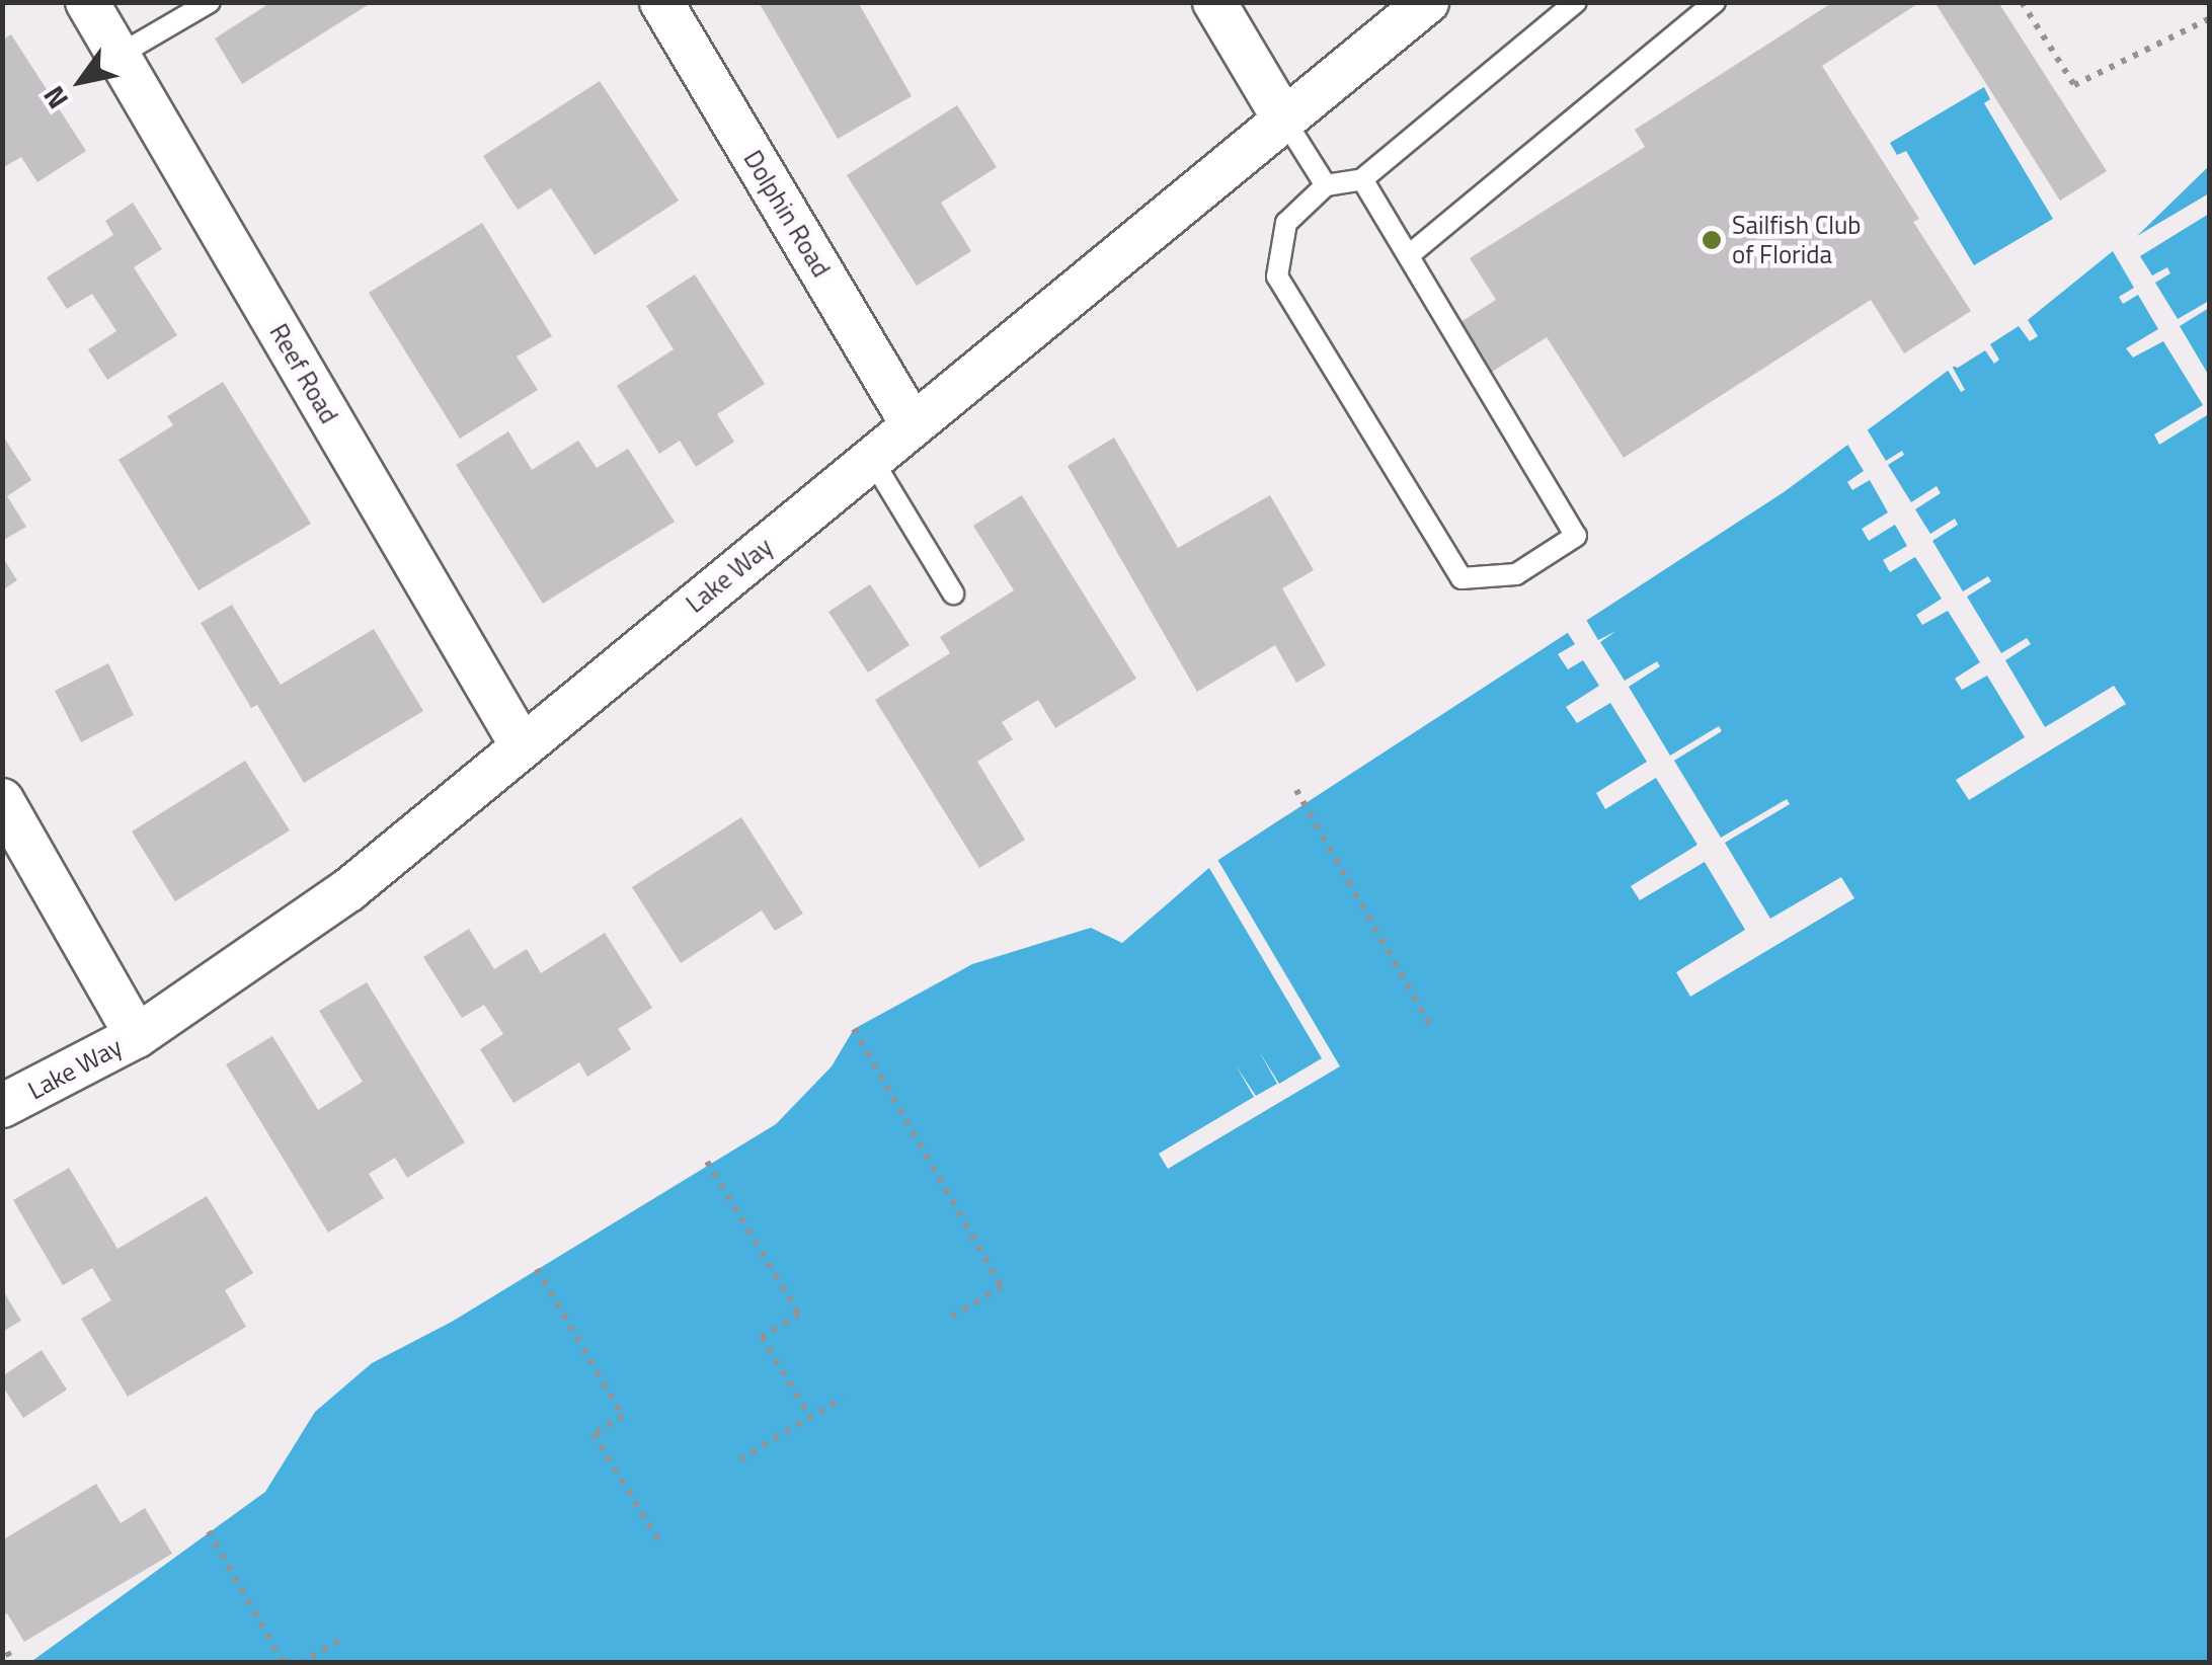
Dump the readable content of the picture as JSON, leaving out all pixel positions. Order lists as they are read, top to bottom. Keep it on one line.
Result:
{"streets":{"street":["Dolphin Road","Reef Road","Lake Way"]},"crossings":[["Dolphin Road","Lake Way"],["Reef Road","Lake Way"]],"places":["Sailfish Club of Florida"],"north":"bottom left"}
